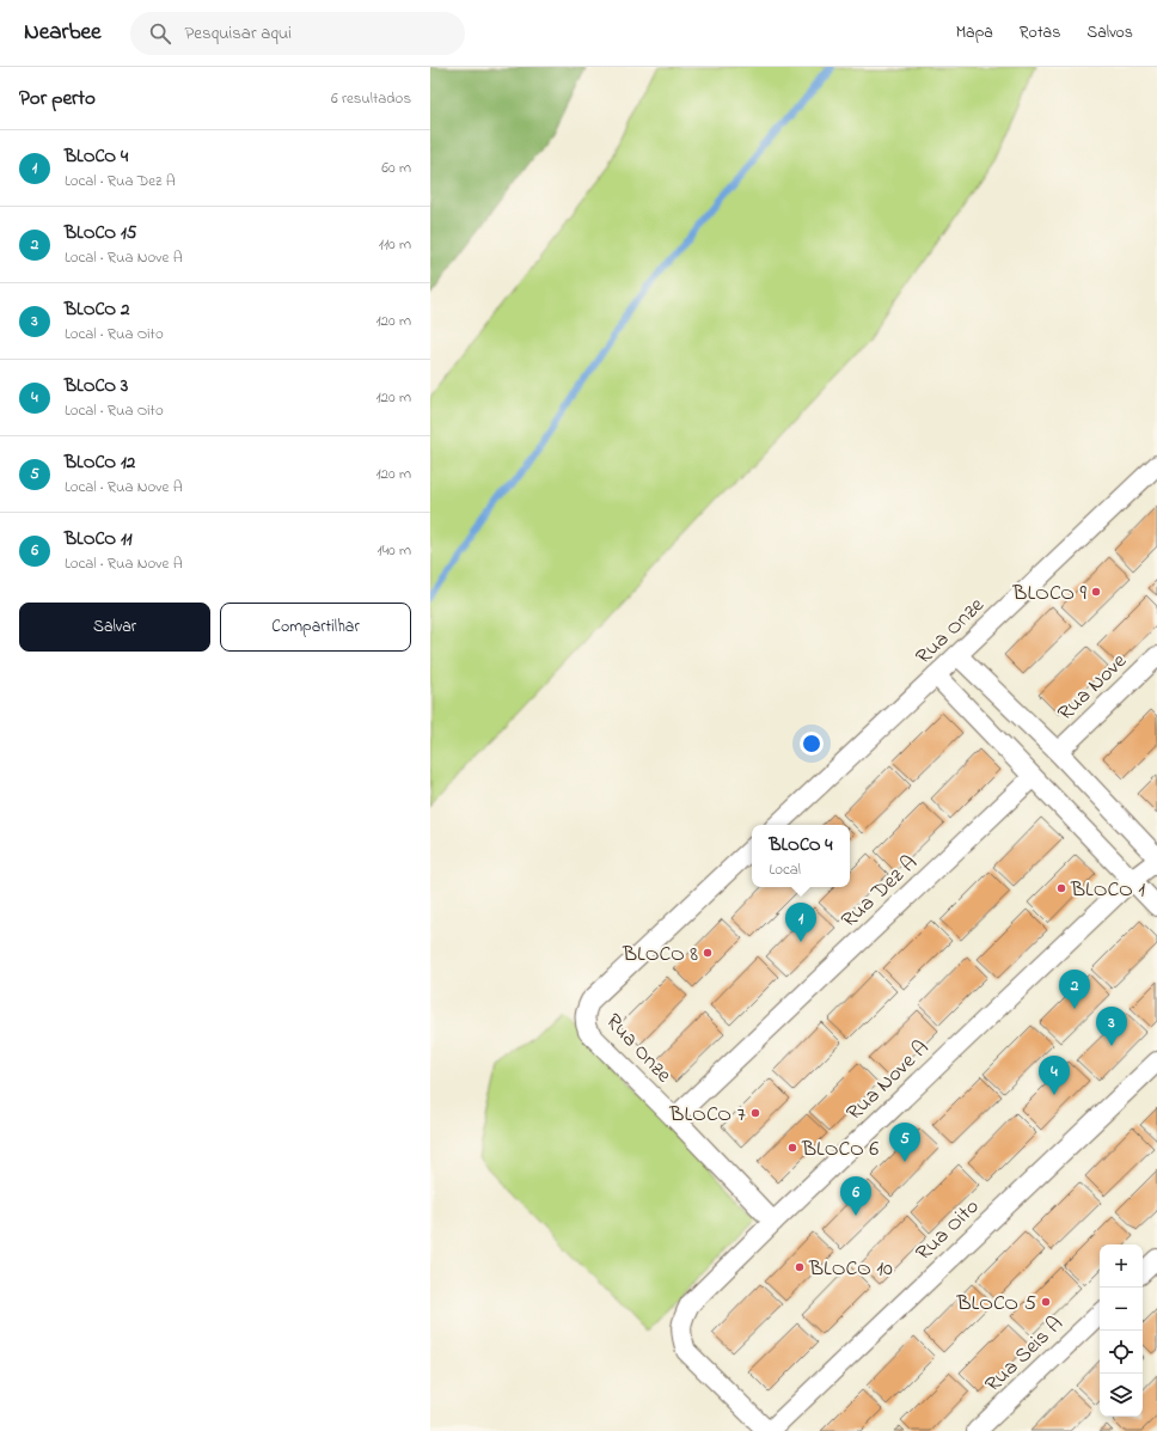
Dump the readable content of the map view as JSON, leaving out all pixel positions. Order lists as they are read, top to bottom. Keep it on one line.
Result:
{"streets":{"street":["Rua Onze","Rua Nove","Rua Dez A","Rua Nove A","Rua Oito","Rua Seis A"]},"crossings":[["Rua Onze","Rua Dez A"],["Rua Onze","Rua Nove A"],["Rua Nove A","Rua Oito"]],"places":["BLOCO 9","BLOCO 1","BLOCO 8","BLOCO 7","BLOCO 6","BLOCO 10","BLOCO 5"],"page":{"header":"Nearbee","search":"Pesquisar aqui","nav":["Mapa","Rotas","Salvos"],"heading":["Por perto","6 resultados"],"list":[{"mark":"1","name":"BLOCO 4","note":"Local · Rua Dez A","value":"60 m"},{"mark":"2","name":"BLOCO 15","note":"Local · Rua Nove A","value":"110 m"},{"mark":"3","name":"BLOCO 2","note":"Local · Rua Oito","value":"120 m"},{"mark":"4","name":"BLOCO 3","note":"Local · Rua Oito","value":"120 m"},{"mark":"5","name":"BLOCO 12","note":"Local · Rua Nove A","value":"120 m"},{"mark":"6","name":"BLOCO 11","note":"Local · Rua Nove A","value":"140 m"}],"buttons":["Salvar","Compartilhar"],"popup":["BLOCO 4","Local"],"pins":["1","2","3","4","5","6"],"map_buttons":["+","−"]}}
